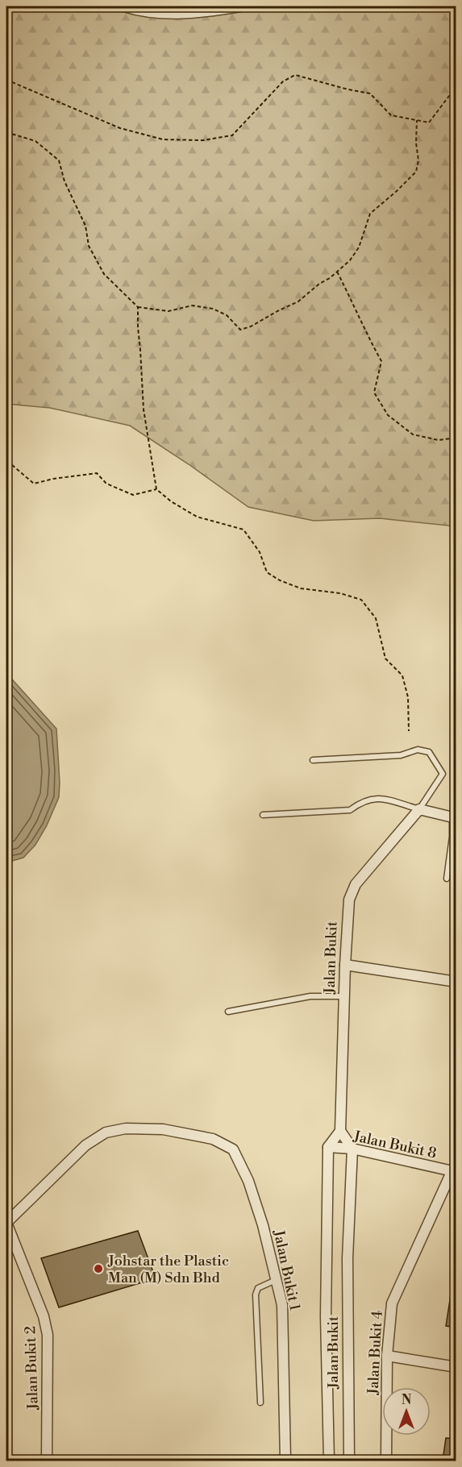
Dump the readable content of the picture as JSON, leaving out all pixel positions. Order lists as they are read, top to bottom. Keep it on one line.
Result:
{"streets":{"street":["Jalan Bukit","Jalan Bukit 8","Jalan Bukit 1","Jalan Bukit 4","Jalan Bukit 2"]},"crossings":[["Jalan Bukit","Jalan Bukit 8"],["Jalan Bukit 8","Jalan Bukit 4"],["Jalan Bukit 1","Jalan Bukit 2"]],"places":["Johstar the Plastic Man (M) Sdn Bhd"],"north":"top"}
